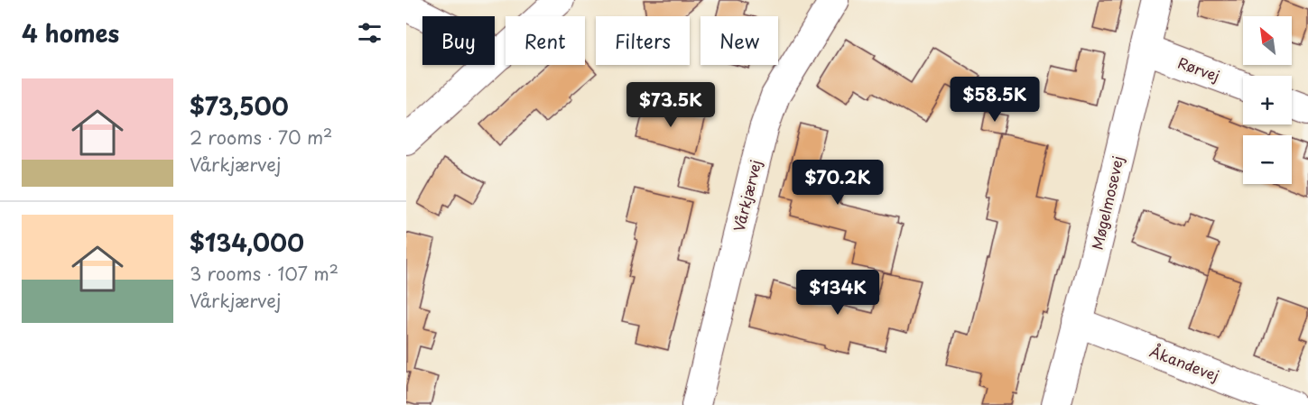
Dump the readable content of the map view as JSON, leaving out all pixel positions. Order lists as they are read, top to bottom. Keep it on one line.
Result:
{"streets":{"street":["Rørvej","Vårkjærvej","Møgelmosevej","Åkandevej"]},"crossings":[["Rørvej","Møgelmosevej"],["Møgelmosevej","Åkandevej"]],"north":"top left","page":{"heading":"4 homes","map_buttons":["+","−"],"chip":["Buy","Rent","Filters","New"],"list":[{"name":"$73,500","note":"2 rooms · 70 m² · Vårkjærvej"},{"name":"$134,000","note":"3 rooms · 107 m² · Vårkjærvej"}],"price":["$58.5K","$73.5K","$70.2K","$134K"]}}
